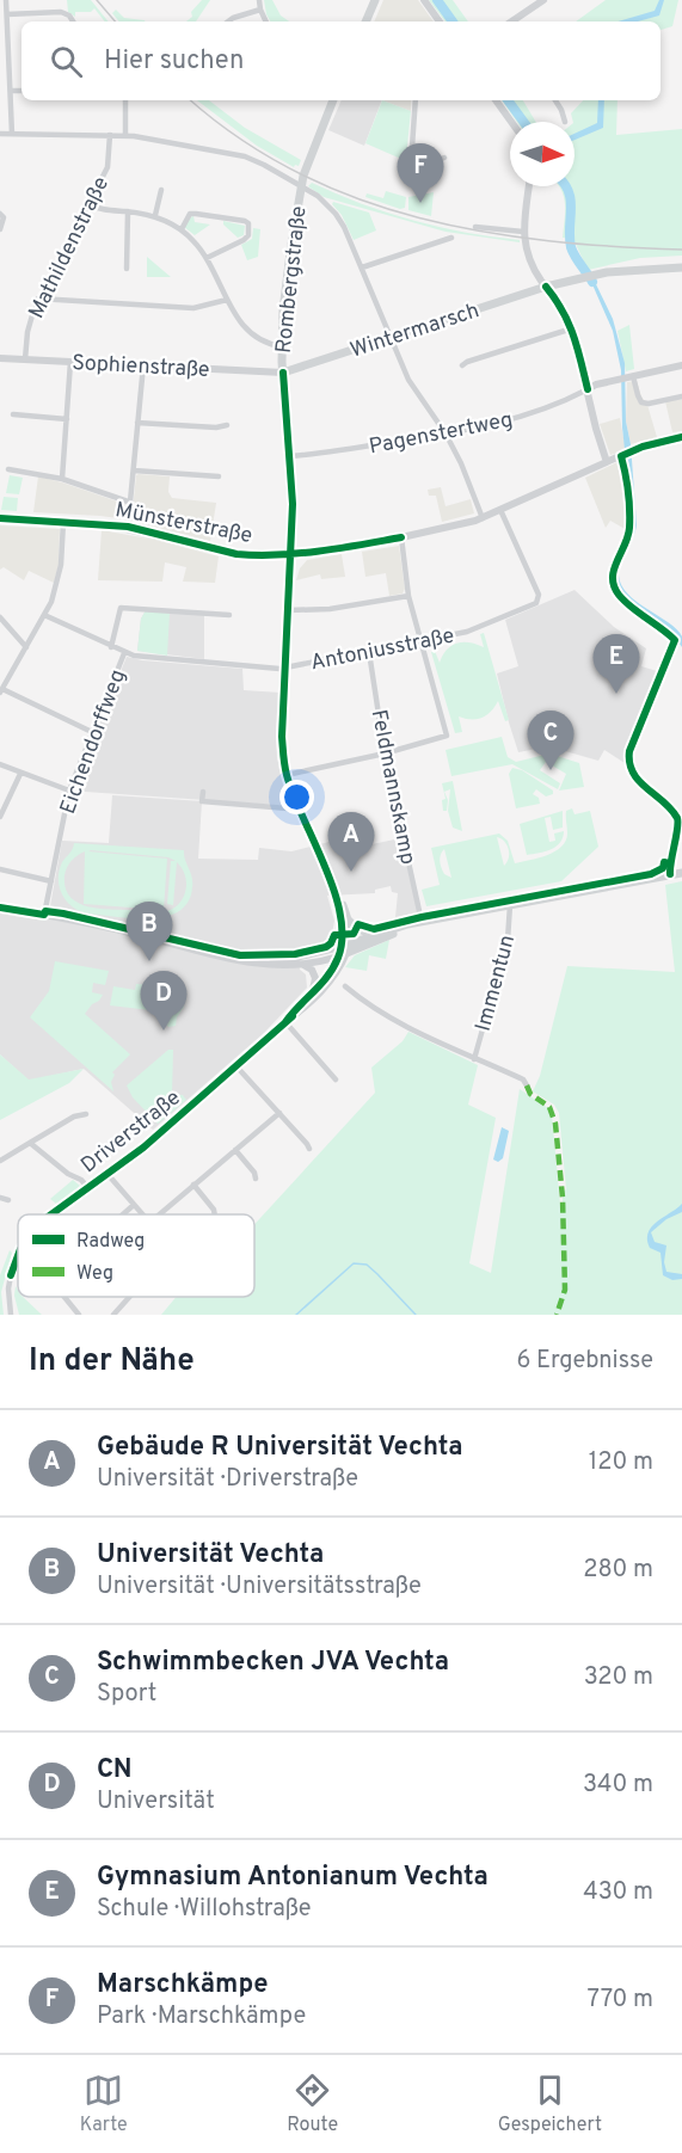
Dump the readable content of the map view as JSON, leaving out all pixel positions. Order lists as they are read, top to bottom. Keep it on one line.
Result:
{"streets":{"main road":["Rombergstraße","Wintermarsch","Münsterstraße","Driverstraße"],"street":["Mathildenstraße","Sophienstraße","Pagenstertweg","Antoniusstraße","Eichendorffweg","Feldmannskamp","Immentun"]},"crossings":[["Mathildenstraße","Sophienstraße"],["Rombergstraße","Wintermarsch"],["Rombergstraße","Sophienstraße"],["Rombergstraße","Pagenstertweg"],["Rombergstraße","Münsterstraße"],["Rombergstraße","Driverstraße"],["Wintermarsch","Sophienstraße"],["Münsterstraße","Antoniusstraße"],["Münsterstraße","Driverstraße"],["Antoniusstraße","Eichendorffweg"],["Antoniusstraße","Feldmannskamp"],["Antoniusstraße","Driverstraße"]],"legend":["Radweg","Weg"],"north":"right","page":{"search":"Hier suchen","pins":["F","E","C","A","B","D"],"heading":["In der Nähe","6 Ergebnisse"],"list":[{"mark":"A","name":"Gebäude R Universität Vechta","note":"Universität · Driverstraße","value":"120 m"},{"mark":"B","name":"Universität Vechta","note":"Universität · Universitätsstraße","value":"280 m"},{"mark":"C","name":"Schwimmbecken JVA Vechta","note":"Sport","value":"320 m"},{"mark":"D","name":"CN","note":"Universität","value":"340 m"},{"mark":"E","name":"Gymnasium Antonianum Vechta","note":"Schule · Willohstraße","value":"430 m"},{"mark":"F","name":"Marschkämpe","note":"Park · Marschkämpe","value":"770 m"}],"nav":["Karte","Route","Gespeichert"]}}
